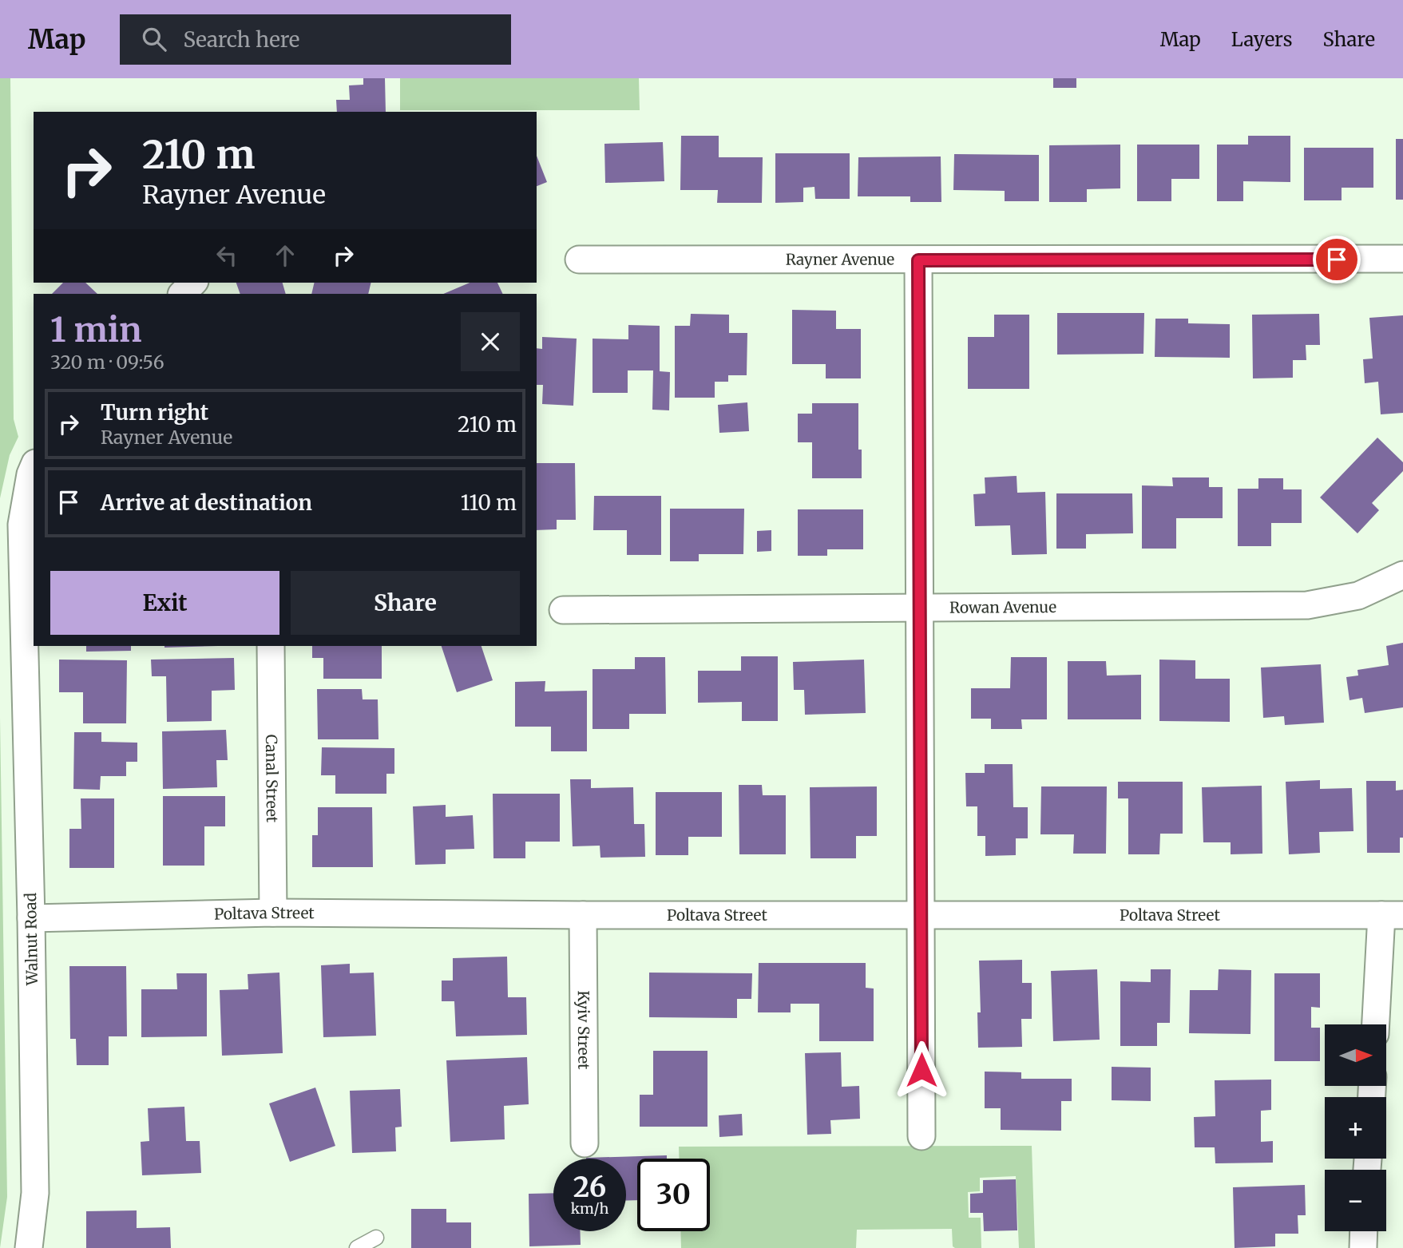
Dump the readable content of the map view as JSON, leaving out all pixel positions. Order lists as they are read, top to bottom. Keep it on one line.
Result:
{"streets":{"street":["Rayner Avenue","Rowan Avenue","Canal Street","Poltava Street","Walnut Road","Kyiv Street"]},"crossings":[["Canal Street","Poltava Street"],["Poltava Street","Walnut Road"],["Poltava Street","Kyiv Street"]],"north":"right","page":{"header":"Map","search":"Search here","nav":["Map","Layers","Share"],"turn":["210 m","Rayner Avenue"],"heading":["1 min","320 m · 09:56"],"list":[{"name":"Turn right","note":"Rayner Avenue","value":"210 m"},{"name":"Arrive at destination","value":"110 m"}],"buttons":["Exit","Share"],"map_buttons":["+","−"],"speed":"26 km/h","limit":"30"}}
